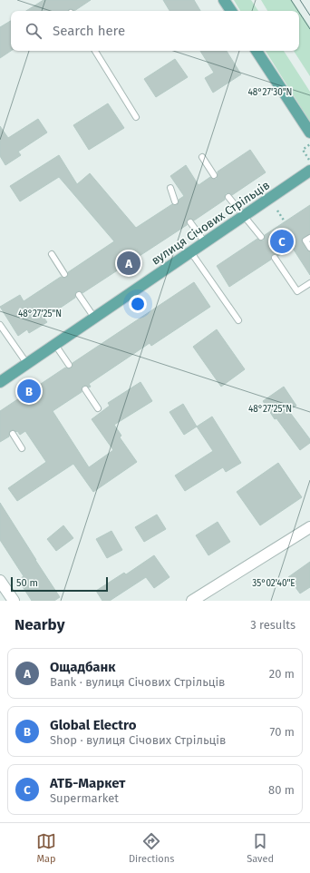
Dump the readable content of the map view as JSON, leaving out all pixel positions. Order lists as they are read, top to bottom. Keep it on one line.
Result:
{"streets":{"main road":["вулиця Січових Стрільців"]},"scale_bar":"50 m","page":{"search":"Search here","pins":["C","A","B"],"scale":"50 m","heading":["Nearby","3 results"],"list":[{"mark":"A","name":"Ощадбанк","note":"Bank · вулиця Січових Стрільців","value":"20 m"},{"mark":"B","name":"Global Electro","note":"Shop · вулиця Січових Стрільців","value":"70 m"},{"mark":"C","name":"АТБ-Маркет","note":"Supermarket","value":"80 m"}],"nav":["Map","Directions","Saved"]},"coordinates":["48°27'30\"N","48°27'25\"N","35°02'40\"E"]}
